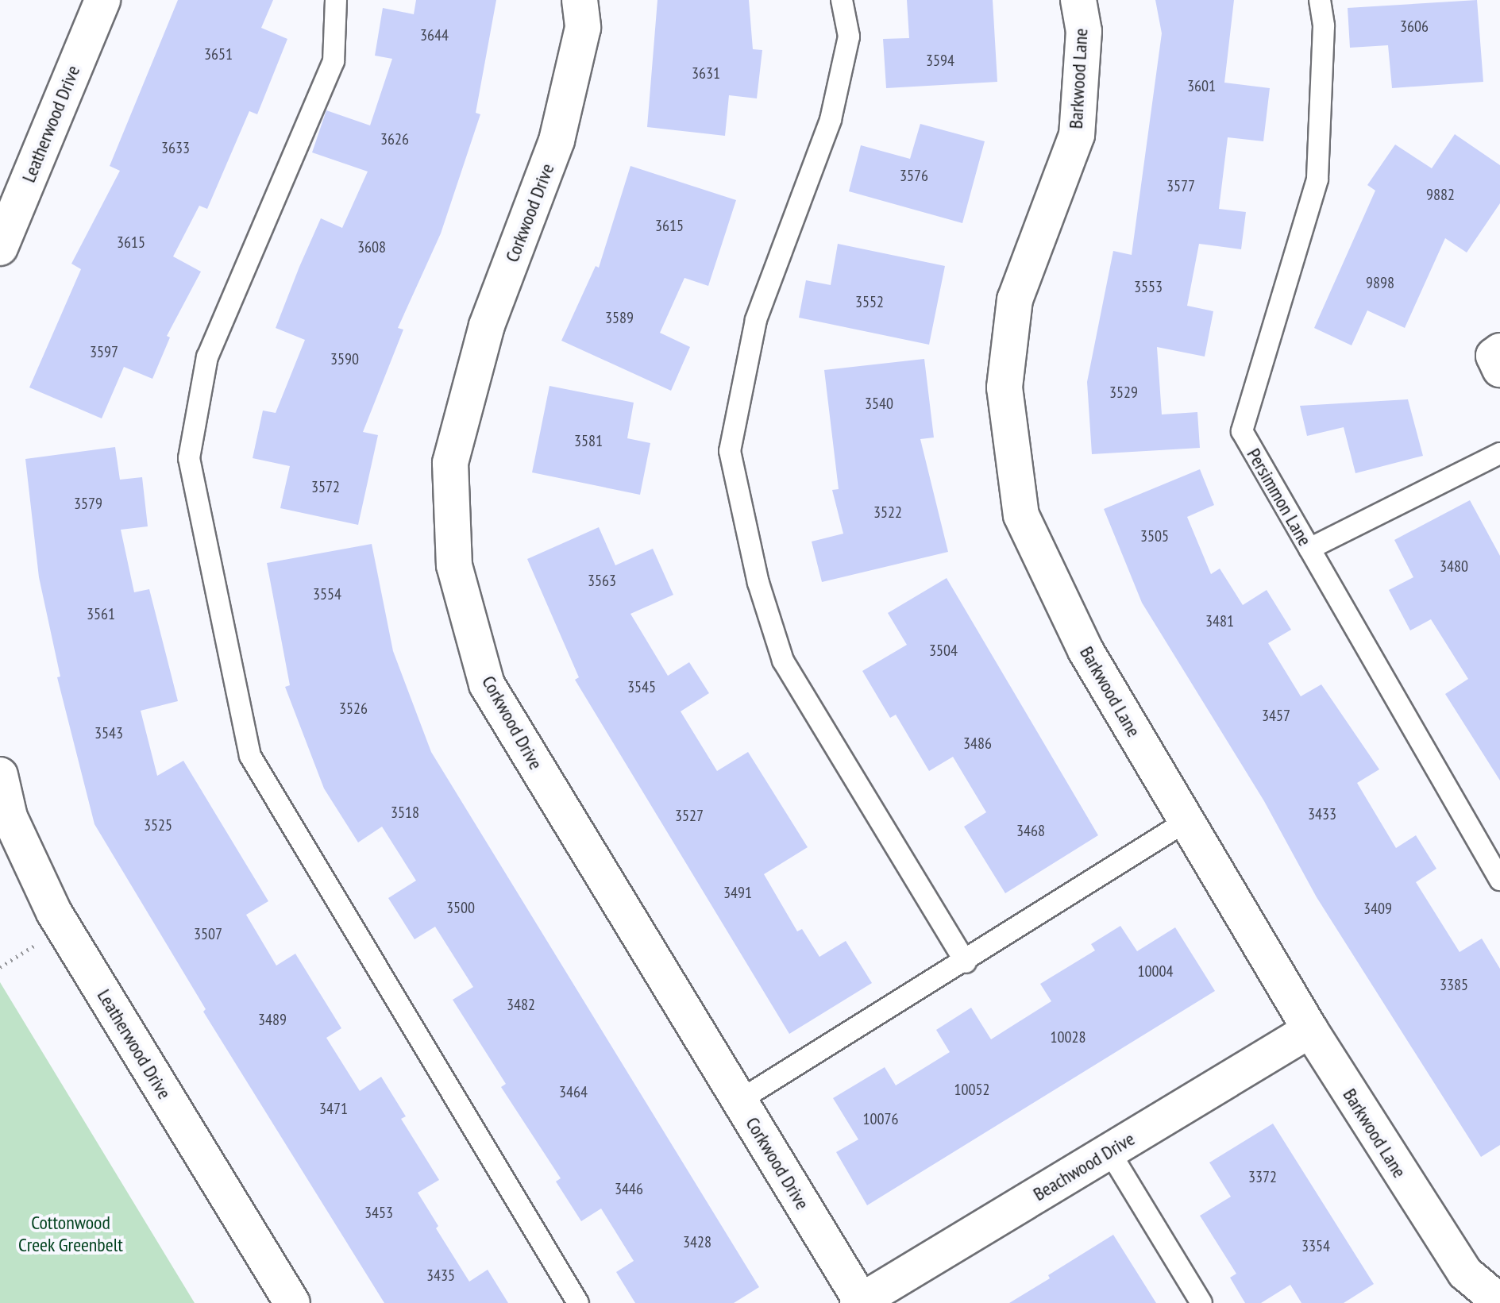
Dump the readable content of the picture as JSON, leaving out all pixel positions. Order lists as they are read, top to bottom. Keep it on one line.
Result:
{"streets":{"street":["Barkwood Lane","Leatherwood Drive","Corkwood Drive","Beachwood Drive"],"lane":["Persimmon Lane"]},"crossings":[["Barkwood Lane","Beachwood Drive"],["Corkwood Drive","Beachwood Drive"]],"parks":["Cottonwood Creek Greenbelt"],"house_numbers":["3606","3644","3651","3594","3631","3601","3626","3633","3576","3577","9882","3615","3615","3608","9898","3553","3552","3589","3597","3590","3529","3540","3581","3572","3579","3522","3505","3480","3563","3554","3561","3481","3504","3545","3526","3457","3543","3486","3518","3433","3527","3525","3468","3491","3500","3409","3507","10004","3385","3482","3489","10028","10052","3464","3471","10076","3372","3446","3453","3428","3354","3435"]}
